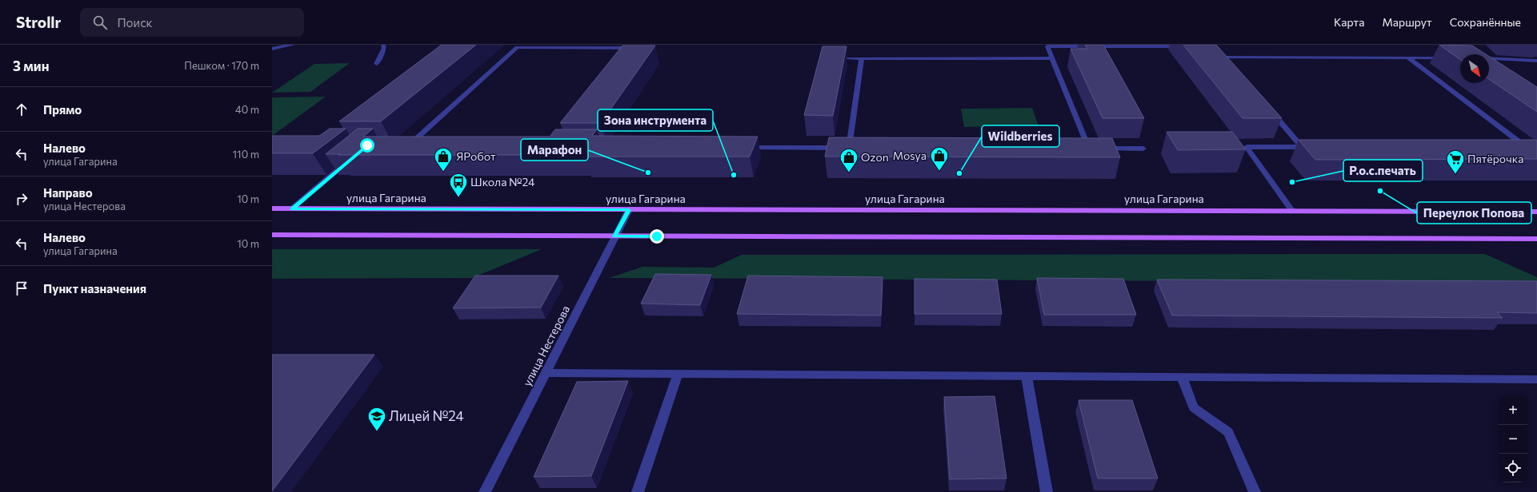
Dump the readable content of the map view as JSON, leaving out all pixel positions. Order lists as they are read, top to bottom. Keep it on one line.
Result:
{"streets":{"main road":["улица Гагарина"],"street":["улица Нестерова"]},"crossings":[["улица Гагарина","улица Нестерова"]],"places":{"shop":["Mosya","ЯРобот","Ozon"],"other":["Марафон","Wildberries","Зона инструмента","Р.о.с.печать","Переулок Попова"],"supermarket":["Пятёрочка"],"bus stop":["Школа №24"],"school or university":["Лицей №24"]},"north":"bottom right","page":{"header":"Strollr","search":"Поиск","nav":["Карта","Маршрут","Сохранённые"],"heading":["3 мин","Пешком · 170 m"],"list":[["Прямо","40 m"],["Налево","улица Гагарина","110 m"],["Направо","улица Нестерова","10 m"],["Налево","улица Гагарина","10 m"],"Пункт назначения"],"map_buttons":["+","−"]}}
